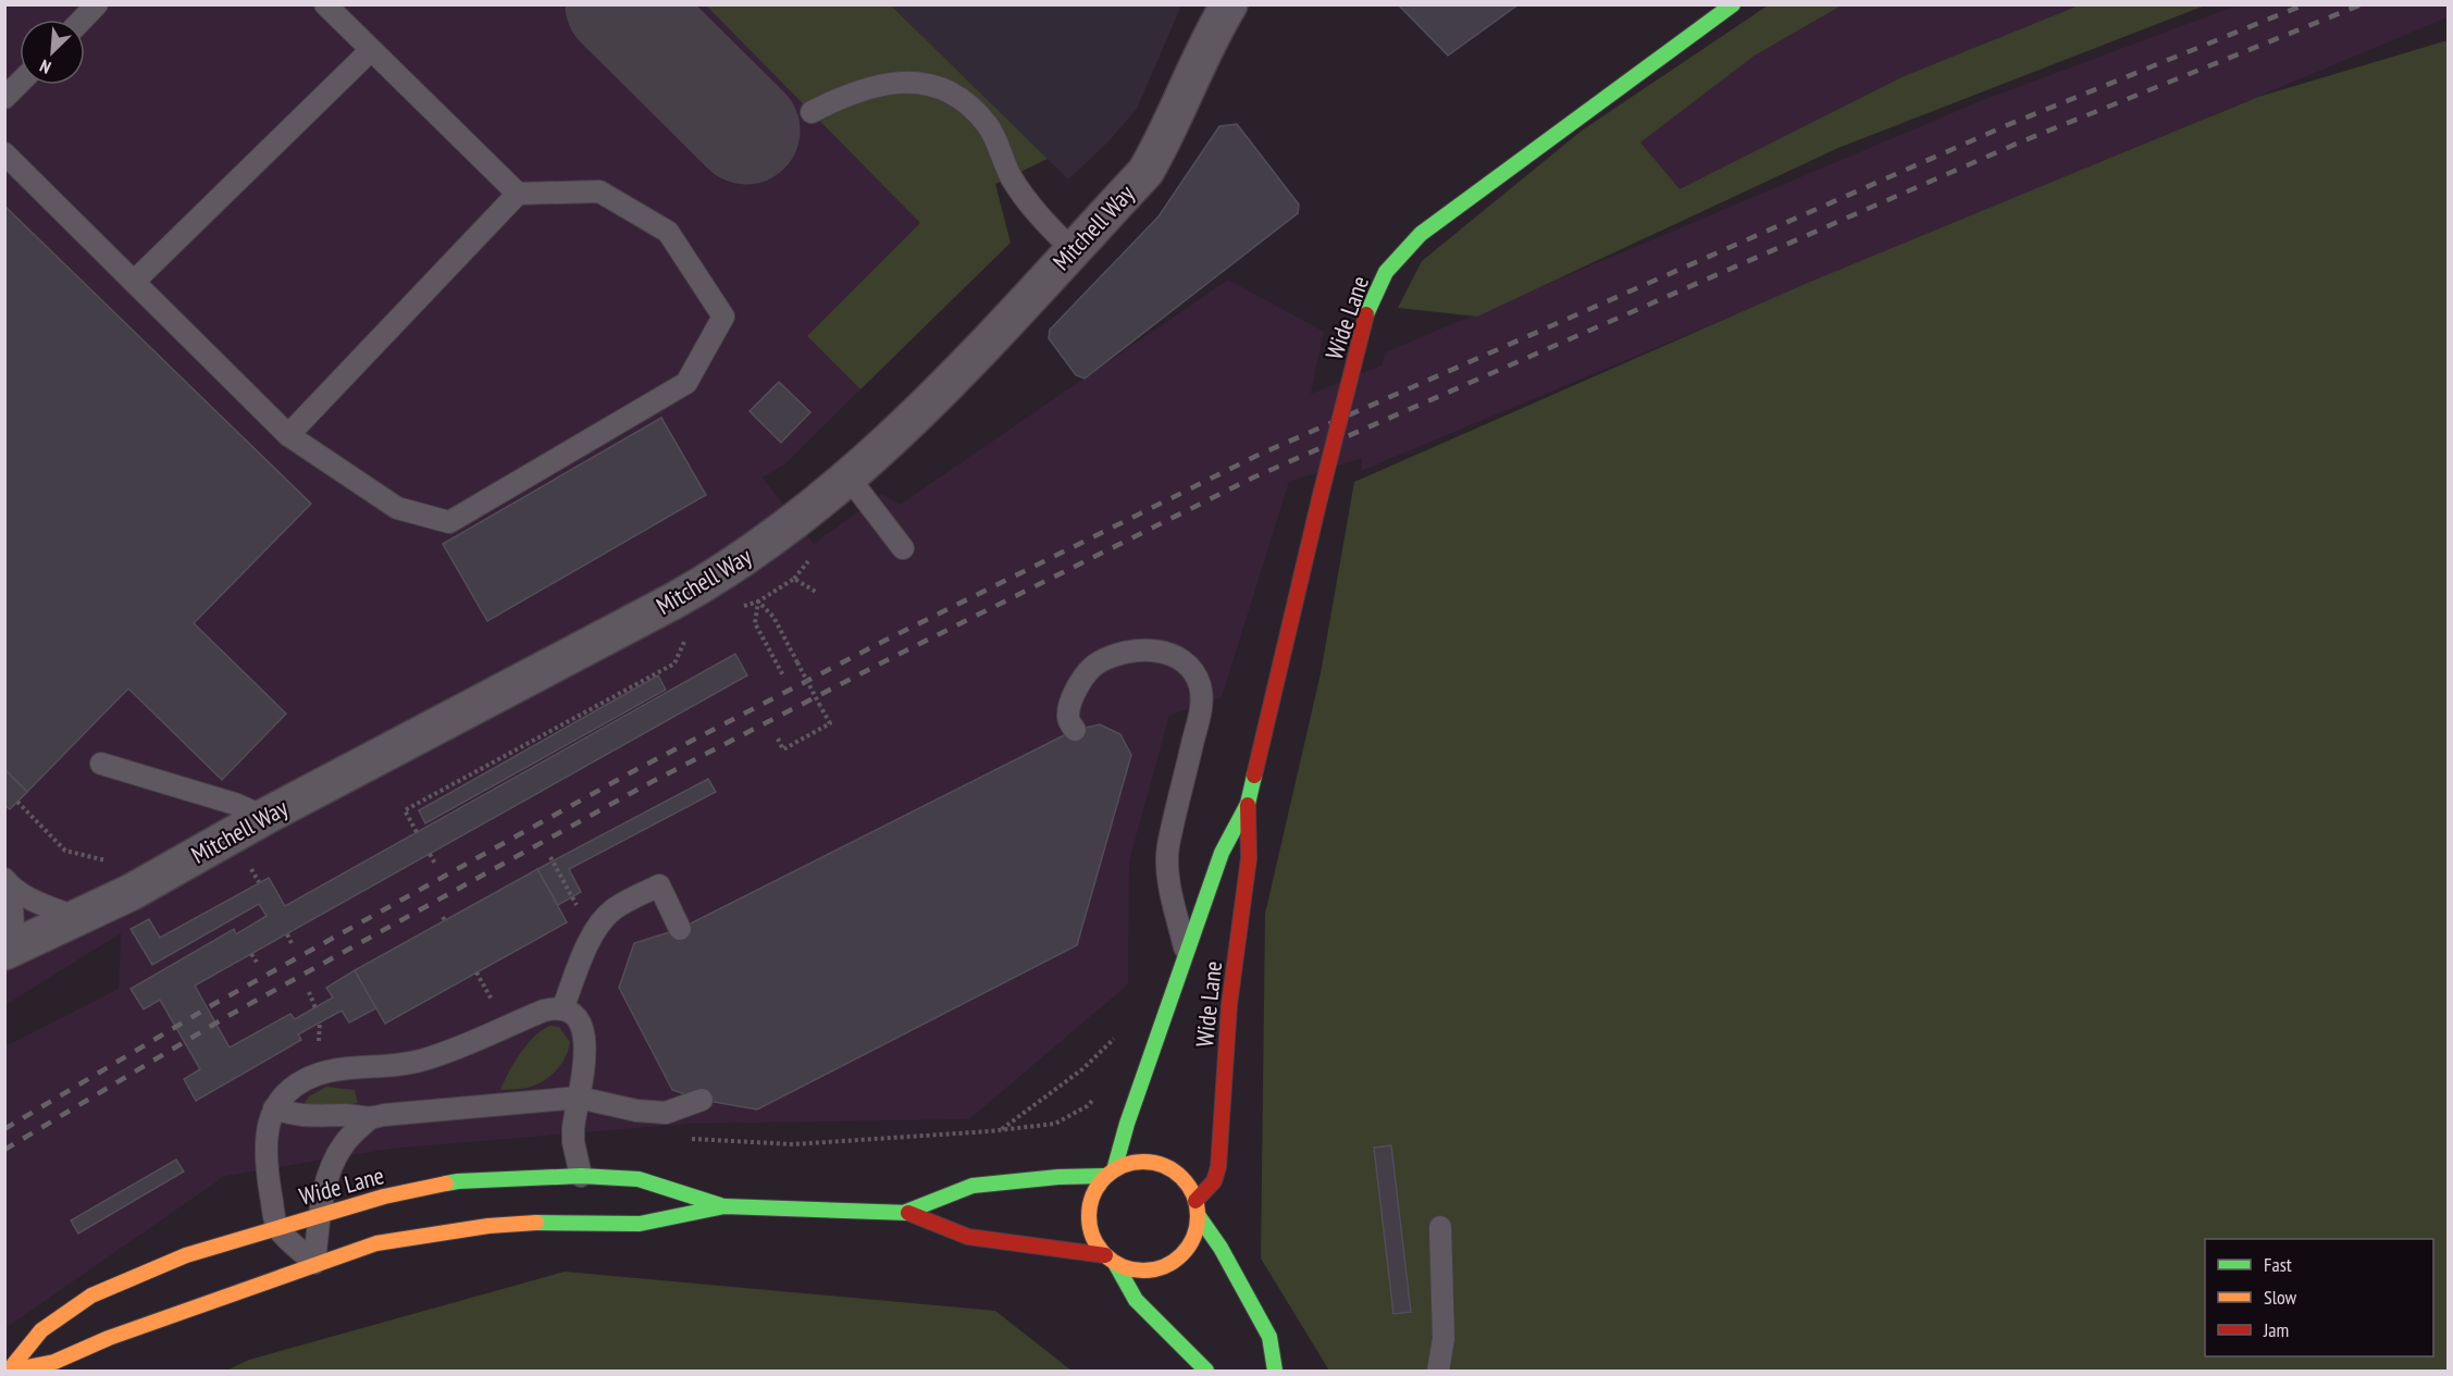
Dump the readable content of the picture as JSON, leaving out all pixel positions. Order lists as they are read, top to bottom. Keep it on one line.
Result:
{"streets":{"main road":["Wide Lane"],"street":["Mitchell Way"]},"legend":["Fast","Slow","Jam"],"north":"bottom left"}
